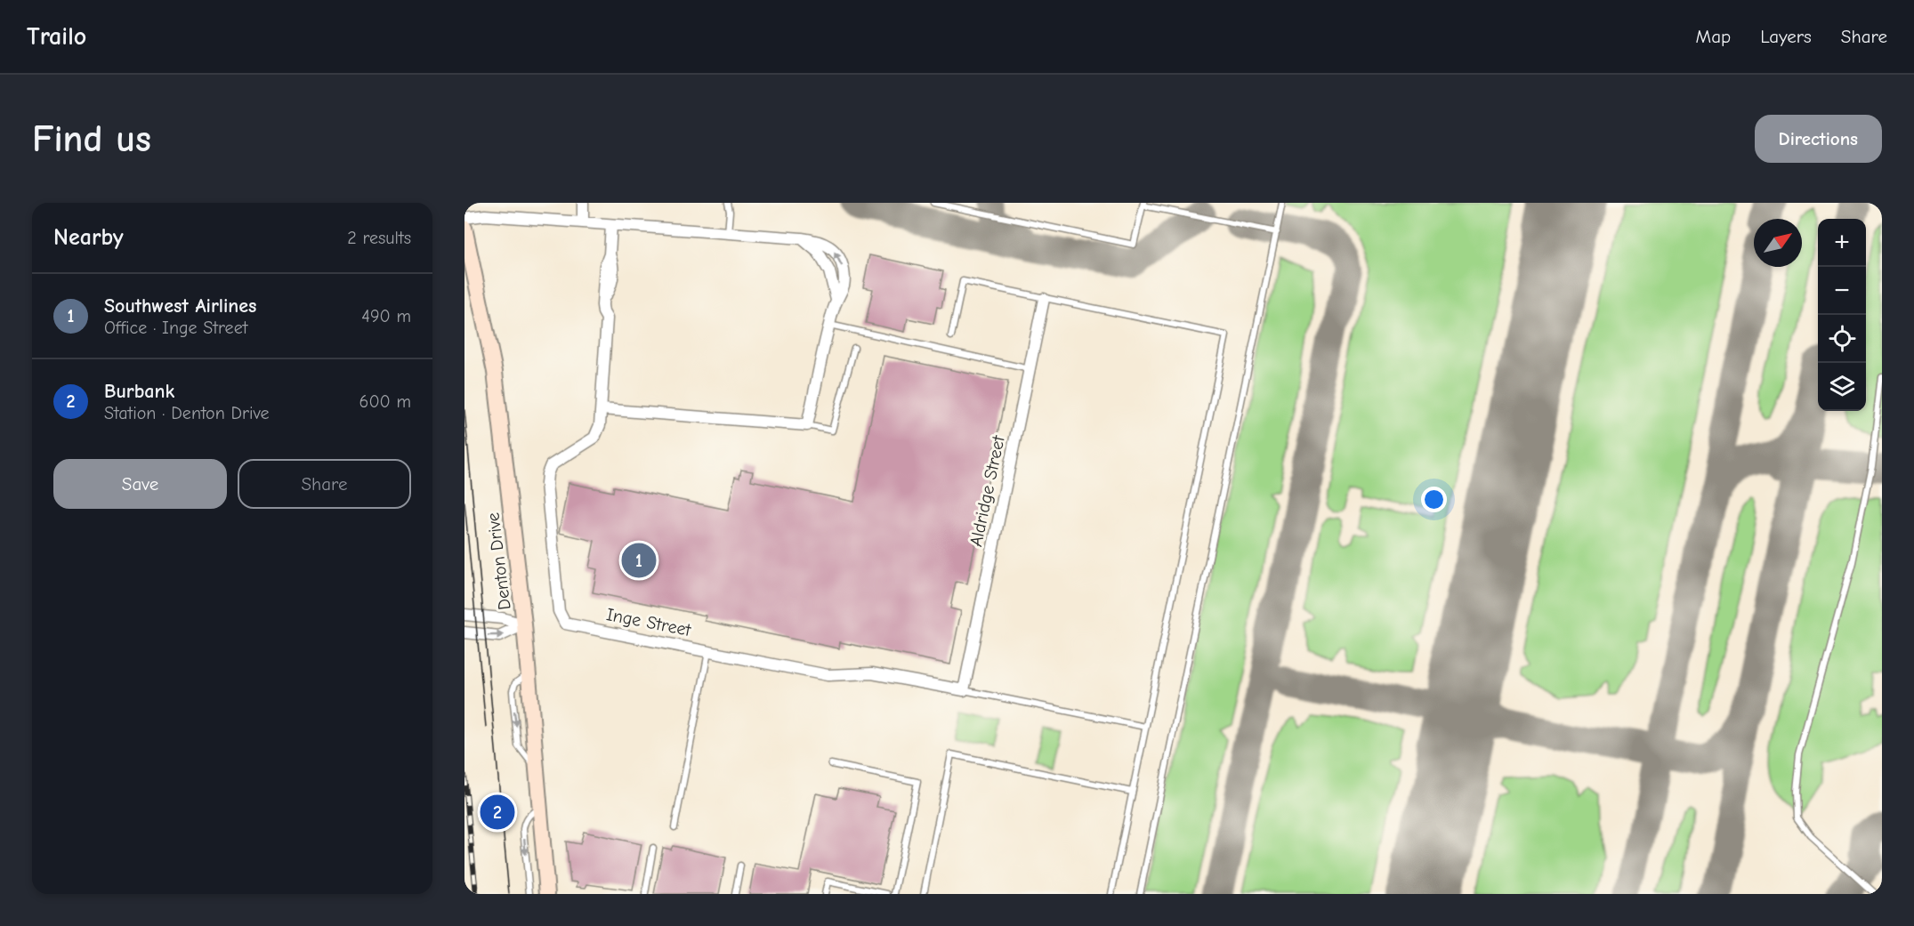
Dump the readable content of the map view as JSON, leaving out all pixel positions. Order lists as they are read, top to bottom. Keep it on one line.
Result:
{"streets":{"main road":["Denton Drive"],"street":["Aldridge Street","Inge Street"]},"crossings":[["Aldridge Street","Inge Street"]],"north":"top right","page":{"header":"Trailo","nav":["Map","Layers","Share"],"buttons":["Directions",["Save","Share"]],"title":"Find us","heading":["Nearby","2 results"],"map_buttons":["+","−"],"list":[{"mark":"1","name":"Southwest Airlines","note":"Office · Inge Street","value":"490 m"},{"mark":"2","name":"Burbank","note":"Station · Denton Drive","value":"600 m"}],"pins":["1","2"]}}
